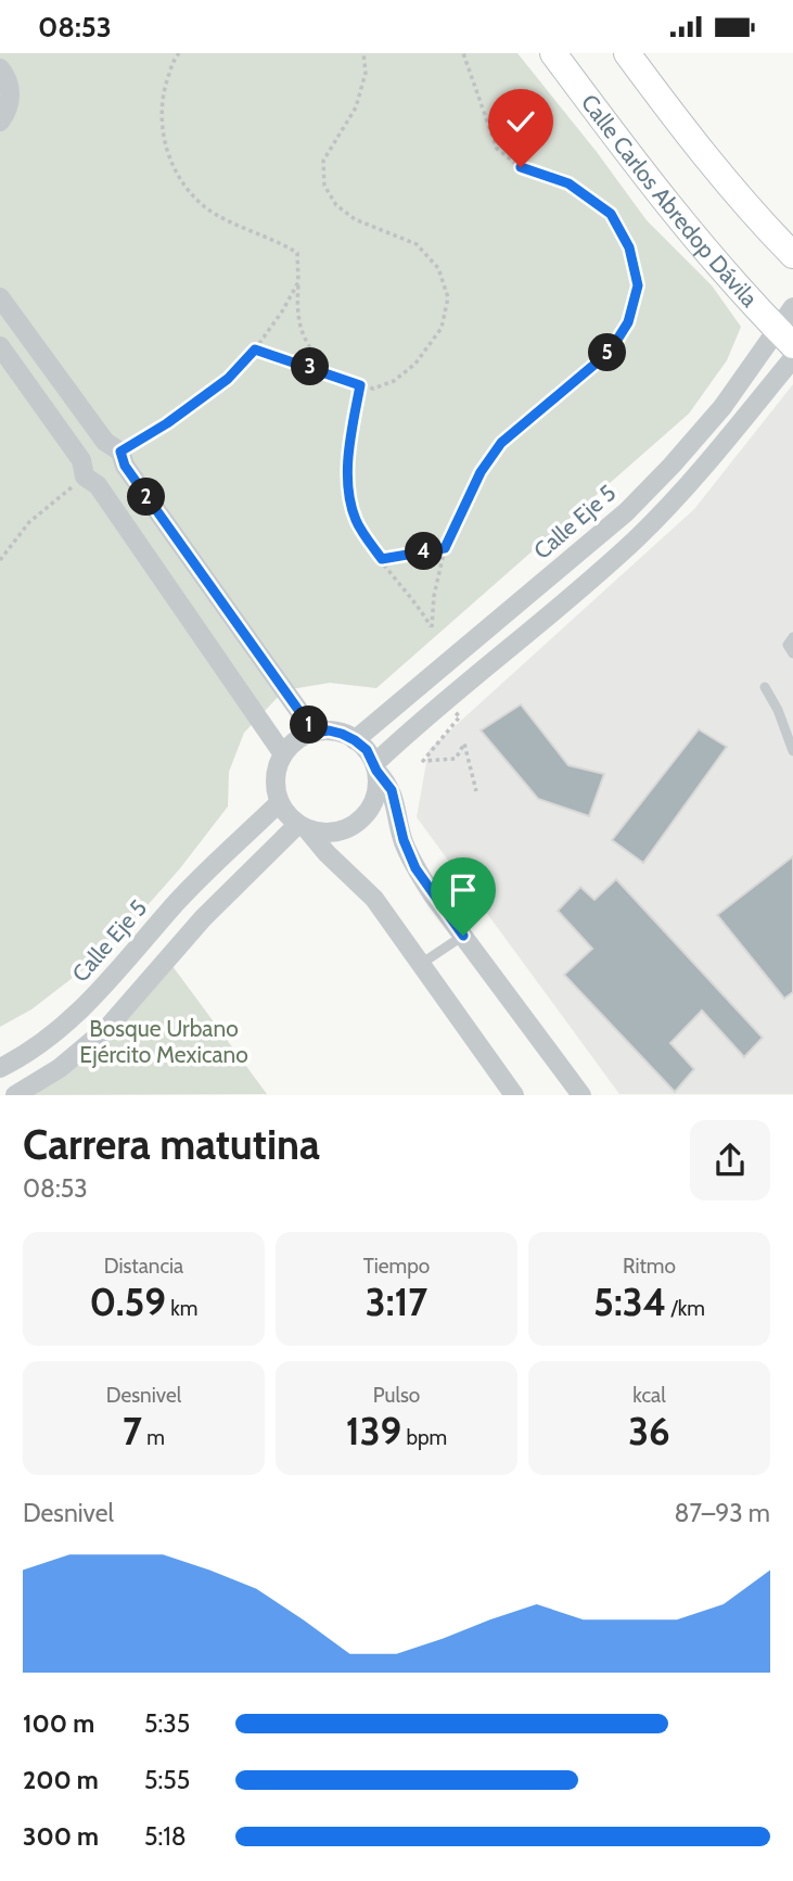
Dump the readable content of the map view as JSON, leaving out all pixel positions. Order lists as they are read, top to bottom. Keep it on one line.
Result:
{"streets":{"main road":["Calle Carlos Abredop Dávila"],"street":["Calle Eje 5"]},"crossings":[["Calle Carlos Abredop Dávila","Calle Eje 5"]],"parks":["Bosque Urbano Ejército Mexicano"],"page":{"status":"08:53","pins":["5","3","2","4","1"],"heading":["Carrera matutina","08:53"],"stats":[["Distancia","0.59 km"],["Tiempo","3:17"],["Ritmo","5:34 /km"],["Desnivel","7 m"],["Pulso","139 bpm"],["kcal","36"]],"chart":["Desnivel","87–93 m"],"list":[{"name":"100 m","note":"5:35"},{"name":"200 m","note":"5:55"},{"name":"300 m","note":"5:18"}]}}
